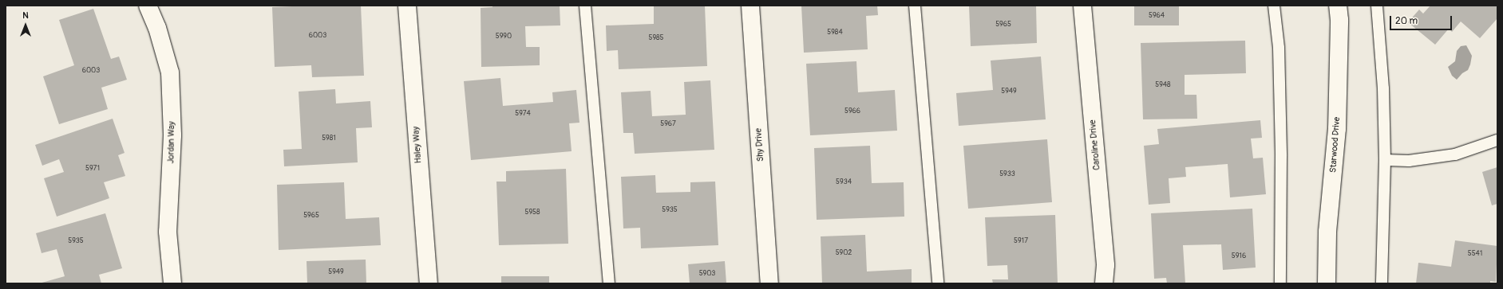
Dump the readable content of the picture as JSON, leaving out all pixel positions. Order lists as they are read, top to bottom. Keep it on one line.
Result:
{"streets":{"street":["Jordan Way","Haley Way","Shy Drive","Caroline Drive","Starwood Drive"]},"house_numbers":["5964","5965","5984","6003","5990","5985","6003","5948","5949","5966","5974","5967","5981","5971","5933","5934","5935","5958","5965","5935","5917","5902","5541","5916","5949","5903"],"scale_bar":"20 m","north":"top"}
